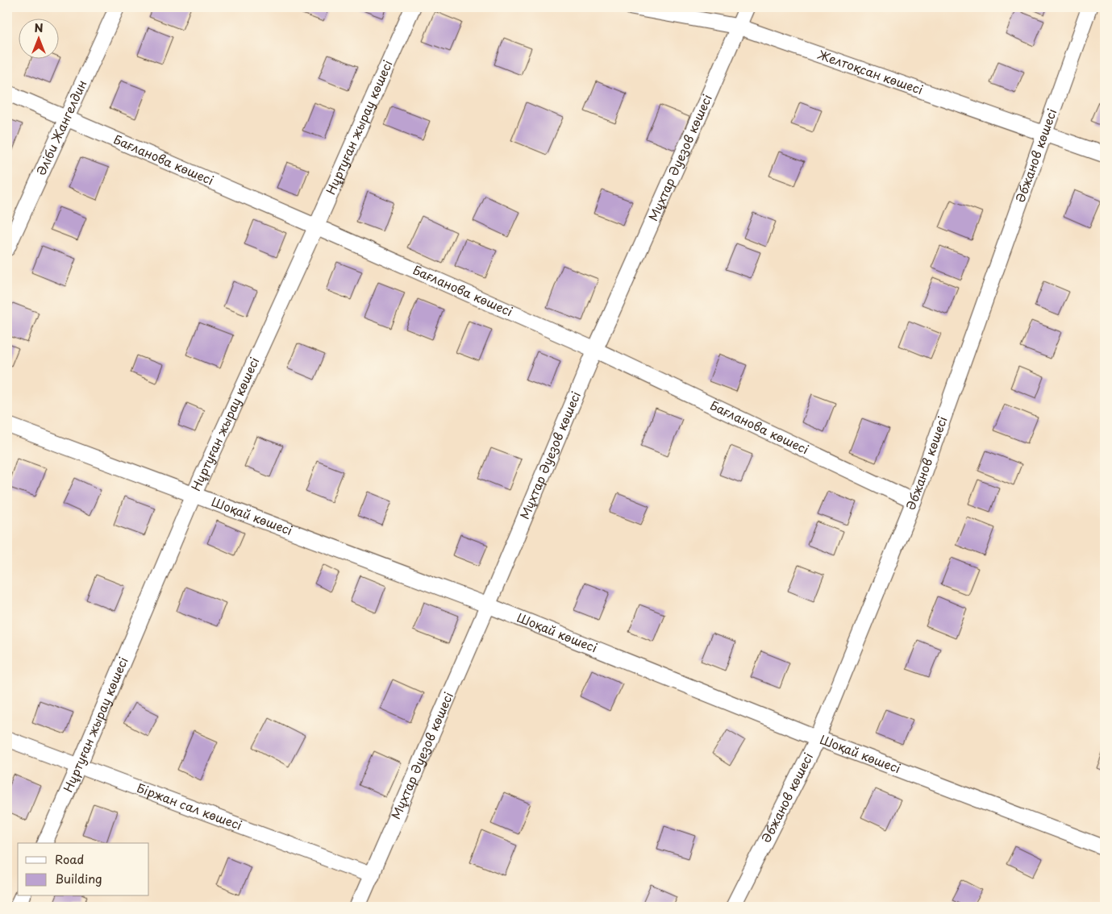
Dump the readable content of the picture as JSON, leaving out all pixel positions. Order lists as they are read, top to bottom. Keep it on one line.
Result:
{"streets":{"street":["Желтоқсан көшесі","Нұртуған жырау көшесі","Әліби Жангелдин","Әбжанов көшесі","Мұхтар Әуезов көшесі","Бағланова көшесі","Шоқай көшесі","Біржан сал көшесі"]},"crossings":[["Желтоқсан көшесі","Әбжанов көшесі"],["Желтоқсан көшесі","Мұхтар Әуезов көшесі"],["Нұртуған жырау көшесі","Бағланова көшесі"],["Нұртуған жырау көшесі","Шоқай көшесі"],["Нұртуған жырау көшесі","Біржан сал көшесі"],["Әліби Жангелдин","Бағланова көшесі"],["Әбжанов көшесі","Бағланова көшесі"],["Әбжанов көшесі","Шоқай көшесі"],["Мұхтар Әуезов көшесі","Бағланова көшесі"],["Мұхтар Әуезов көшесі","Шоқай көшесі"],["Мұхтар Әуезов көшесі","Біржан сал көшесі"]],"legend":["Road","Building"],"north":"top"}
